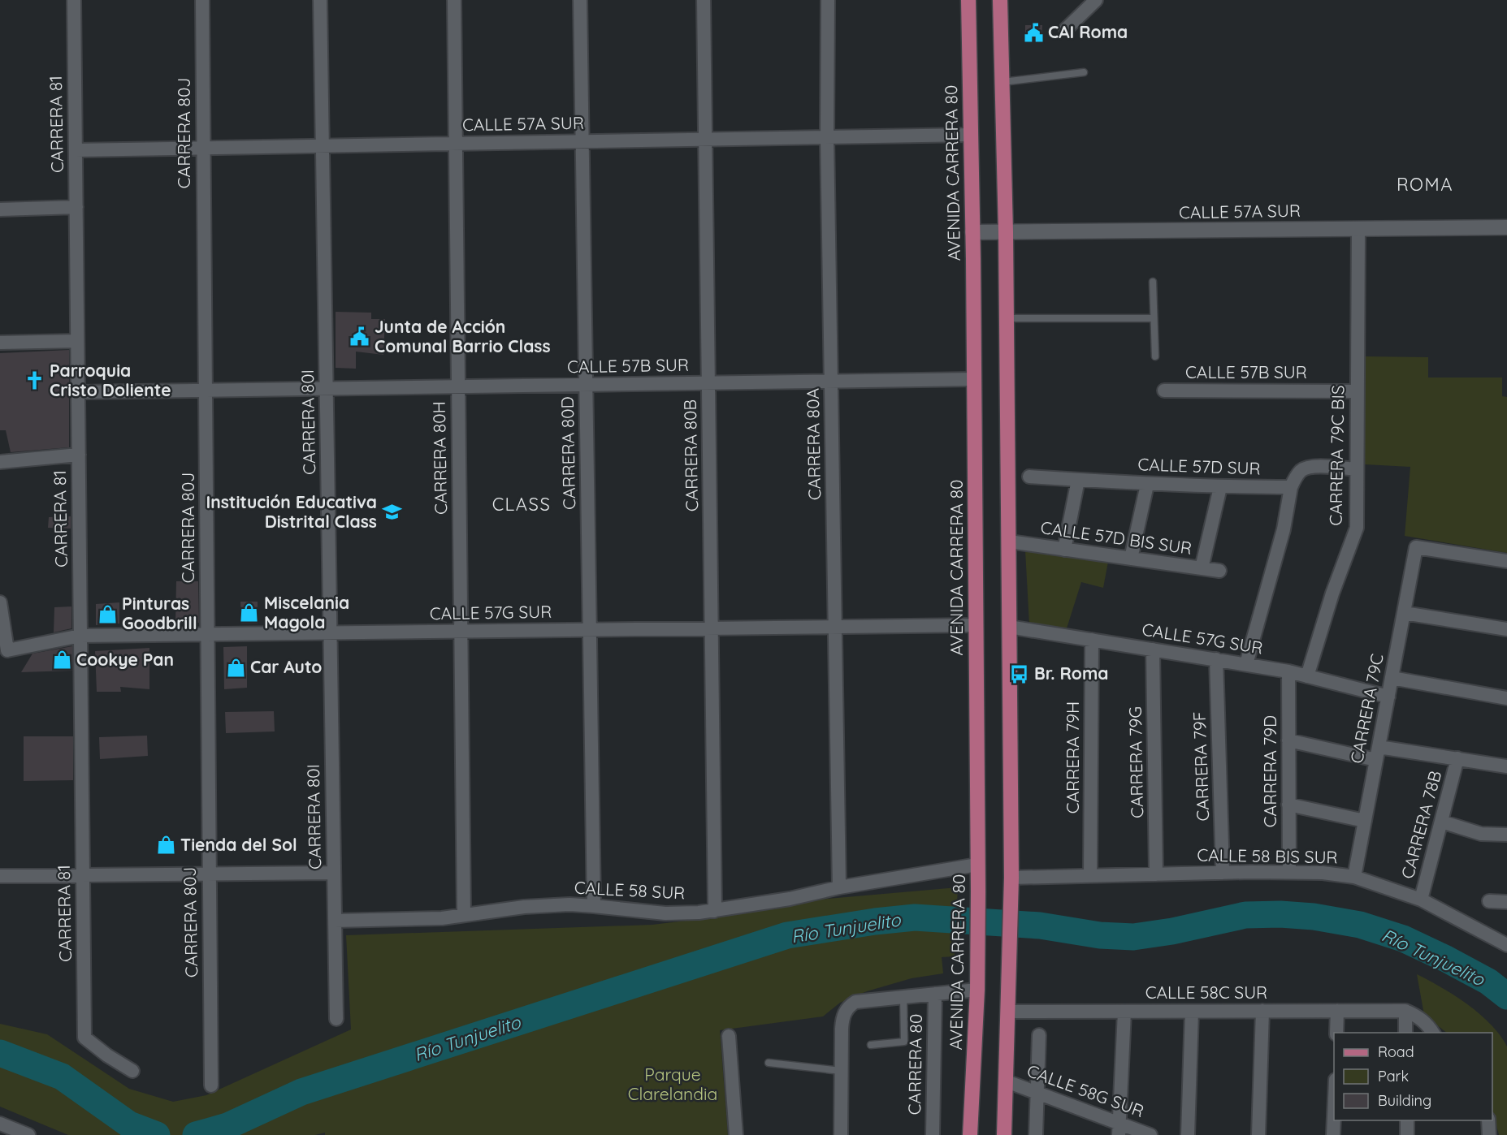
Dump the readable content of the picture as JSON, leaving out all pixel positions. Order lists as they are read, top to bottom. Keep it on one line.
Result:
{"streets":{"main road":["AVENIDA CARRERA 80"],"street":["CARRERA 81","CALLE 57A SUR","CARRERA 80J","CALLE 57B SUR","CARRERA 80I","CARRERA 80A","CARRERA 80D","CARRERA 80B","CARRERA 79C BIS","CARRERA 80H","CALLE 57D SUR","CALLE 57D BIS SUR","CALLE 57G SUR","CARRERA 79C","CARRERA 79H","CARRERA 79G","CARRERA 79F","CARRERA 79D","CARRERA 78B","CALLE 58 BIS SUR","CALLE 58 SUR","CALLE 58C SUR","CARRERA 80","CALLE 58G SUR"]},"crossings":[["CARRERA 81","CALLE 57A SUR"],["CARRERA 81","CALLE 57B SUR"],["CARRERA 81","CALLE 57G SUR"],["CALLE 57A SUR","CARRERA 80J"],["CALLE 57A SUR","AVENIDA CARRERA 80"],["CALLE 57A SUR","CARRERA 80I"],["CALLE 57A SUR","CARRERA 80A"],["CALLE 57A SUR","CARRERA 80D"],["CALLE 57A SUR","CARRERA 80B"],["CALLE 57A SUR","CARRERA 79C BIS"],["CALLE 57A SUR","CARRERA 80H"],["CARRERA 80J","CALLE 57B SUR"],["CARRERA 80J","CALLE 57G SUR"],["AVENIDA CARRERA 80","CALLE 57B SUR"],["AVENIDA CARRERA 80","CALLE 57G SUR"],["AVENIDA CARRERA 80","CALLE 58 SUR"],["CALLE 57B SUR","CARRERA 80I"],["CALLE 57B SUR","CARRERA 80A"],["CALLE 57B SUR","CARRERA 80D"],["CALLE 57B SUR","CARRERA 80B"],["CALLE 57B SUR","CARRERA 79C BIS"],["CALLE 57B SUR","CARRERA 80H"],["CARRERA 80I","CALLE 57G SUR"],["CARRERA 80I","CALLE 58 SUR"],["CARRERA 80A","CALLE 57G SUR"],["CARRERA 80A","CALLE 58 SUR"],["CARRERA 80D","CALLE 57G SUR"],["CARRERA 80D","CALLE 58 SUR"],["CARRERA 80B","CALLE 57G SUR"],["CARRERA 80B","CALLE 58 SUR"],["CARRERA 79C BIS","CALLE 57G SUR"],["CARRERA 80H","CALLE 57G SUR"],["CARRERA 80H","CALLE 58 SUR"],["CALLE 57G SUR","CARRERA 79C"],["CALLE 57G SUR","CARRERA 79H"],["CALLE 57G SUR","CARRERA 79G"],["CALLE 57G SUR","CARRERA 79F"],["CALLE 57G SUR","CARRERA 79D"],["CARRERA 79C","CALLE 58 BIS SUR"],["CARRERA 79H","CALLE 58 BIS SUR"],["CARRERA 79G","CALLE 58 BIS SUR"],["CARRERA 79F","CALLE 58 BIS SUR"],["CARRERA 79D","CALLE 58 BIS SUR"],["CARRERA 78B","CALLE 58 BIS SUR"]],"districts":["ROMA","CLASS"],"water":["Río Tunjuelito"],"parks":["Parque Clarelandia"],"places":{"public building":["CAI Roma","Junta de Acción Comunal Barrio Class"],"church":["Parroquia Cristo Doliente"],"school or university":["Institución Educativa Distrital Class"],"shop":["Miscelania Magola","Pinturas Goodbrill","Cookye Pan","Car Auto","Tienda del Sol"],"bus stop":["Br. Roma"]},"legend":["Road","Park","Building"]}
